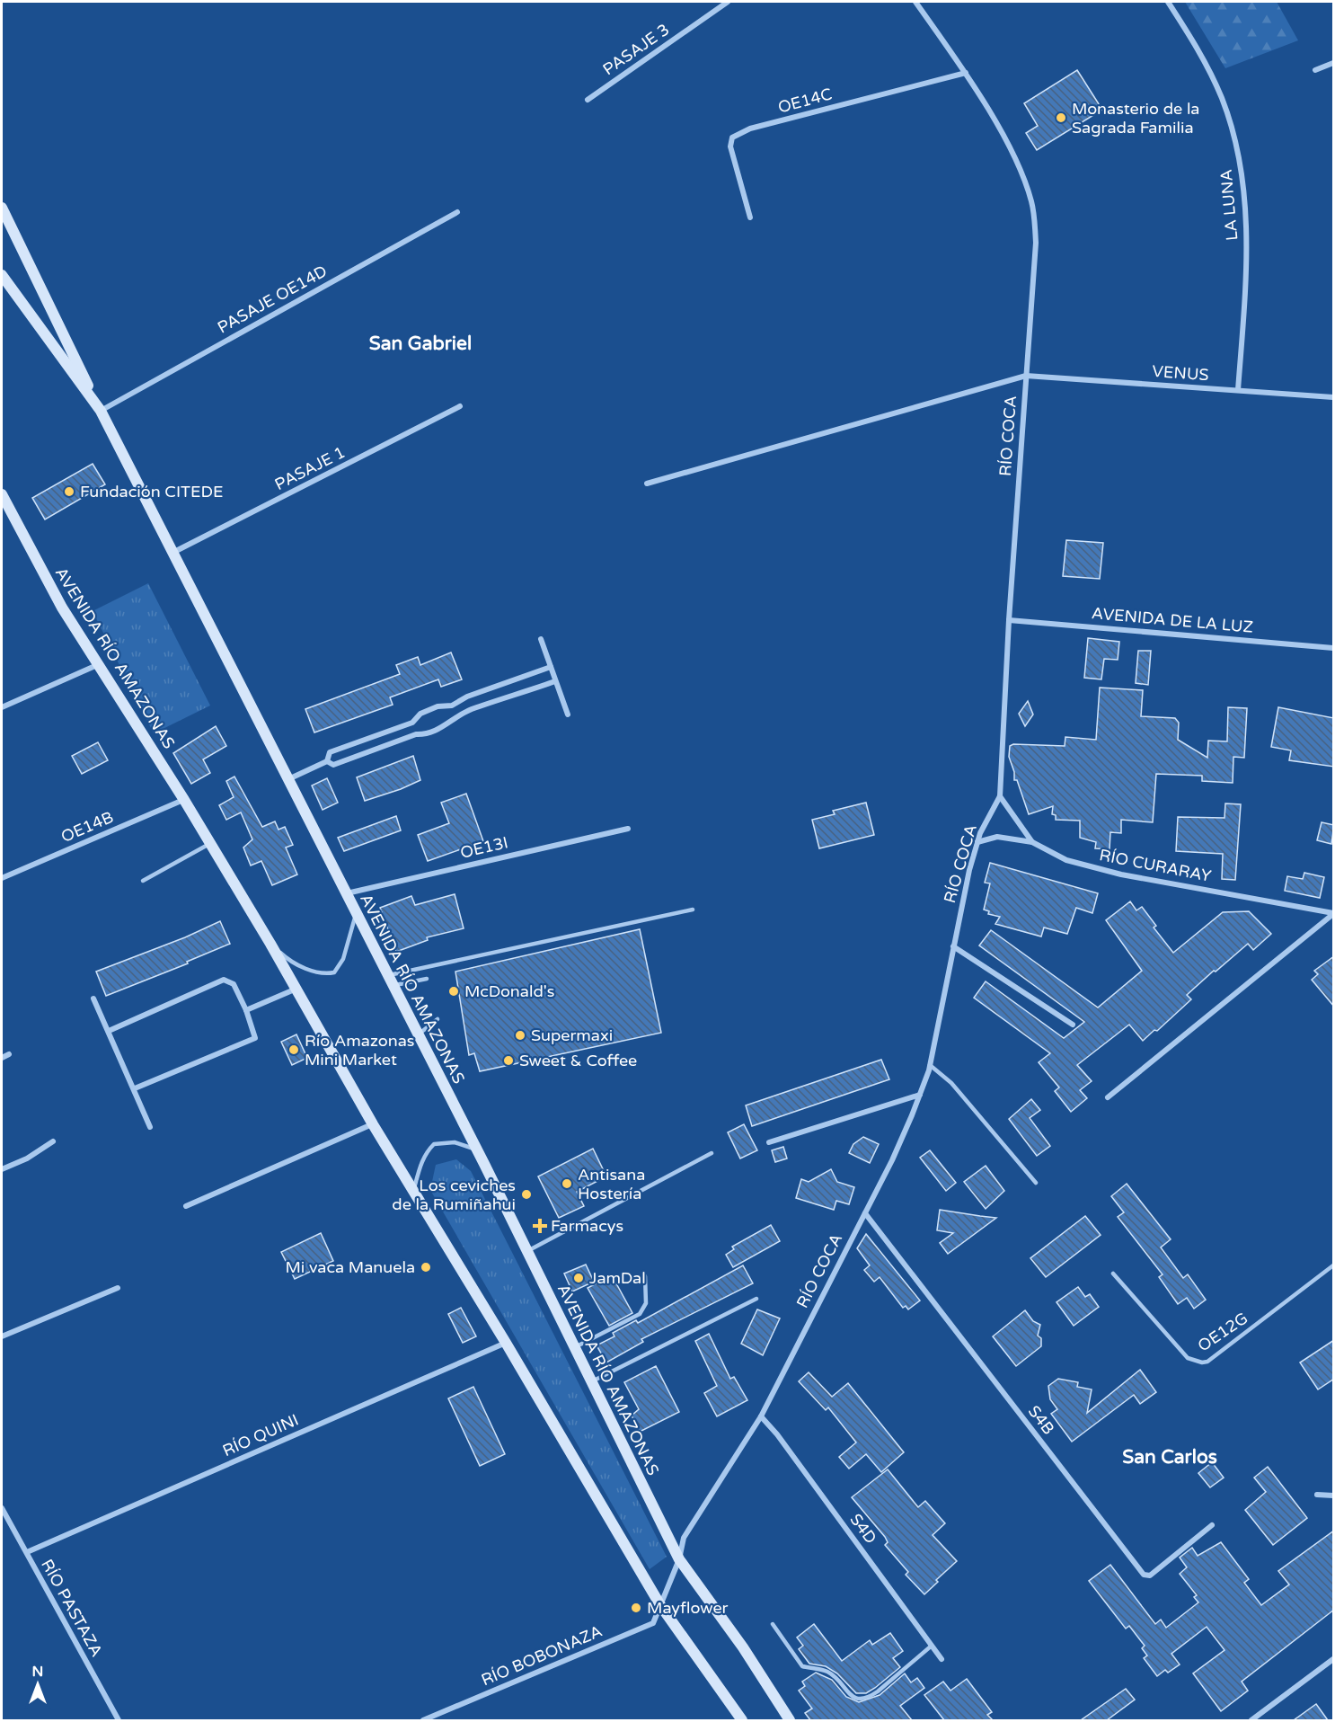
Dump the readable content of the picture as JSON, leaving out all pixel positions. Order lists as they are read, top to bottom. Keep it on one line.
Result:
{"streets":{"main road":["AVENIDA RÍO AMAZONAS"],"street":["PASAJE 3","OE14C","LA LUNA","PASAJE OE14D","VENUS","RÍO COCA","PASAJE 1","AVENIDA DE LA LUZ","OE14B","OE13I","RÍO CURARAY","S4B","RÍO QUINI","S4D","RÍO PASTAZA","RÍO BOBONAZA"],"lane":["OE12G"]},"crossings":[["OE14C","RÍO COCA"],["LA LUNA","VENUS"],["PASAJE OE14D","AVENIDA RÍO AMAZONAS"],["VENUS","RÍO COCA"],["RÍO COCA","AVENIDA DE LA LUZ"],["RÍO COCA","AVENIDA RÍO AMAZONAS"],["RÍO COCA","RÍO CURARAY"],["RÍO COCA","S4B"],["RÍO COCA","S4D"],["RÍO COCA","RÍO BOBONAZA"],["PASAJE 1","AVENIDA RÍO AMAZONAS"],["AVENIDA RÍO AMAZONAS","OE14B"],["AVENIDA RÍO AMAZONAS","OE13I"],["AVENIDA RÍO AMAZONAS","RÍO QUINI"],["AVENIDA RÍO AMAZONAS","RÍO BOBONAZA"],["RÍO QUINI","RÍO PASTAZA"]],"districts":["San Gabriel","San Carlos"],"places":{"other":["Monasterio de la Sagrada Familia","Fundación CITEDE","McDonald's","Supermaxi","Río Amazonas Mini Market","Sweet & Coffee","Antisana Hostería","Los ceviches de la Rumiñahui","Mi vaca Manuela","JamDal","Mayflower"],"health":["Farmacys"]},"north":"top"}
